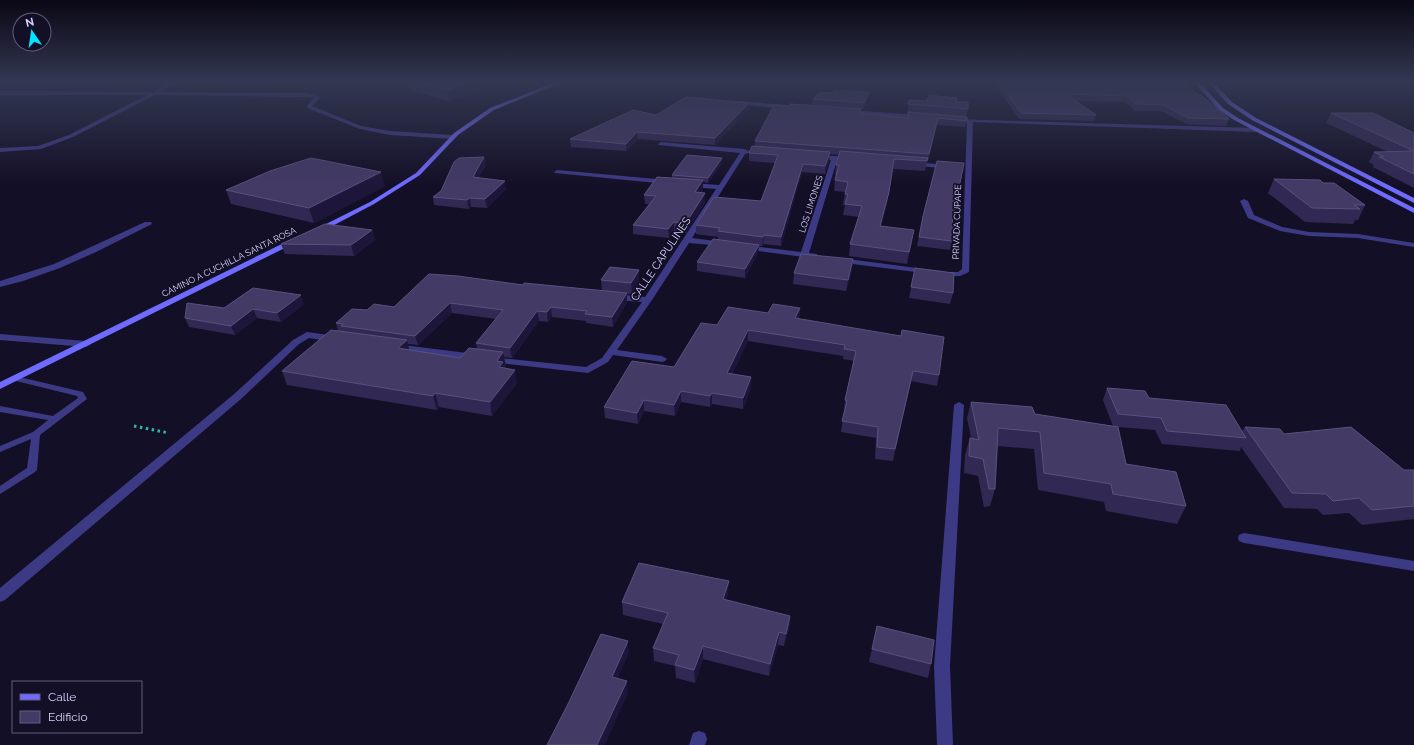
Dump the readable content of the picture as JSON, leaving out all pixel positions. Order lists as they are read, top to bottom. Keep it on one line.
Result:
{"streets":{"main road":["CAMINO A CUCHILLA SANTA ROSA"],"street":["LOS LIMONES","PRIVADA CUPAPE","CALLE CAPULINES"]},"legend":["Calle","Edificio"],"north":"top"}
